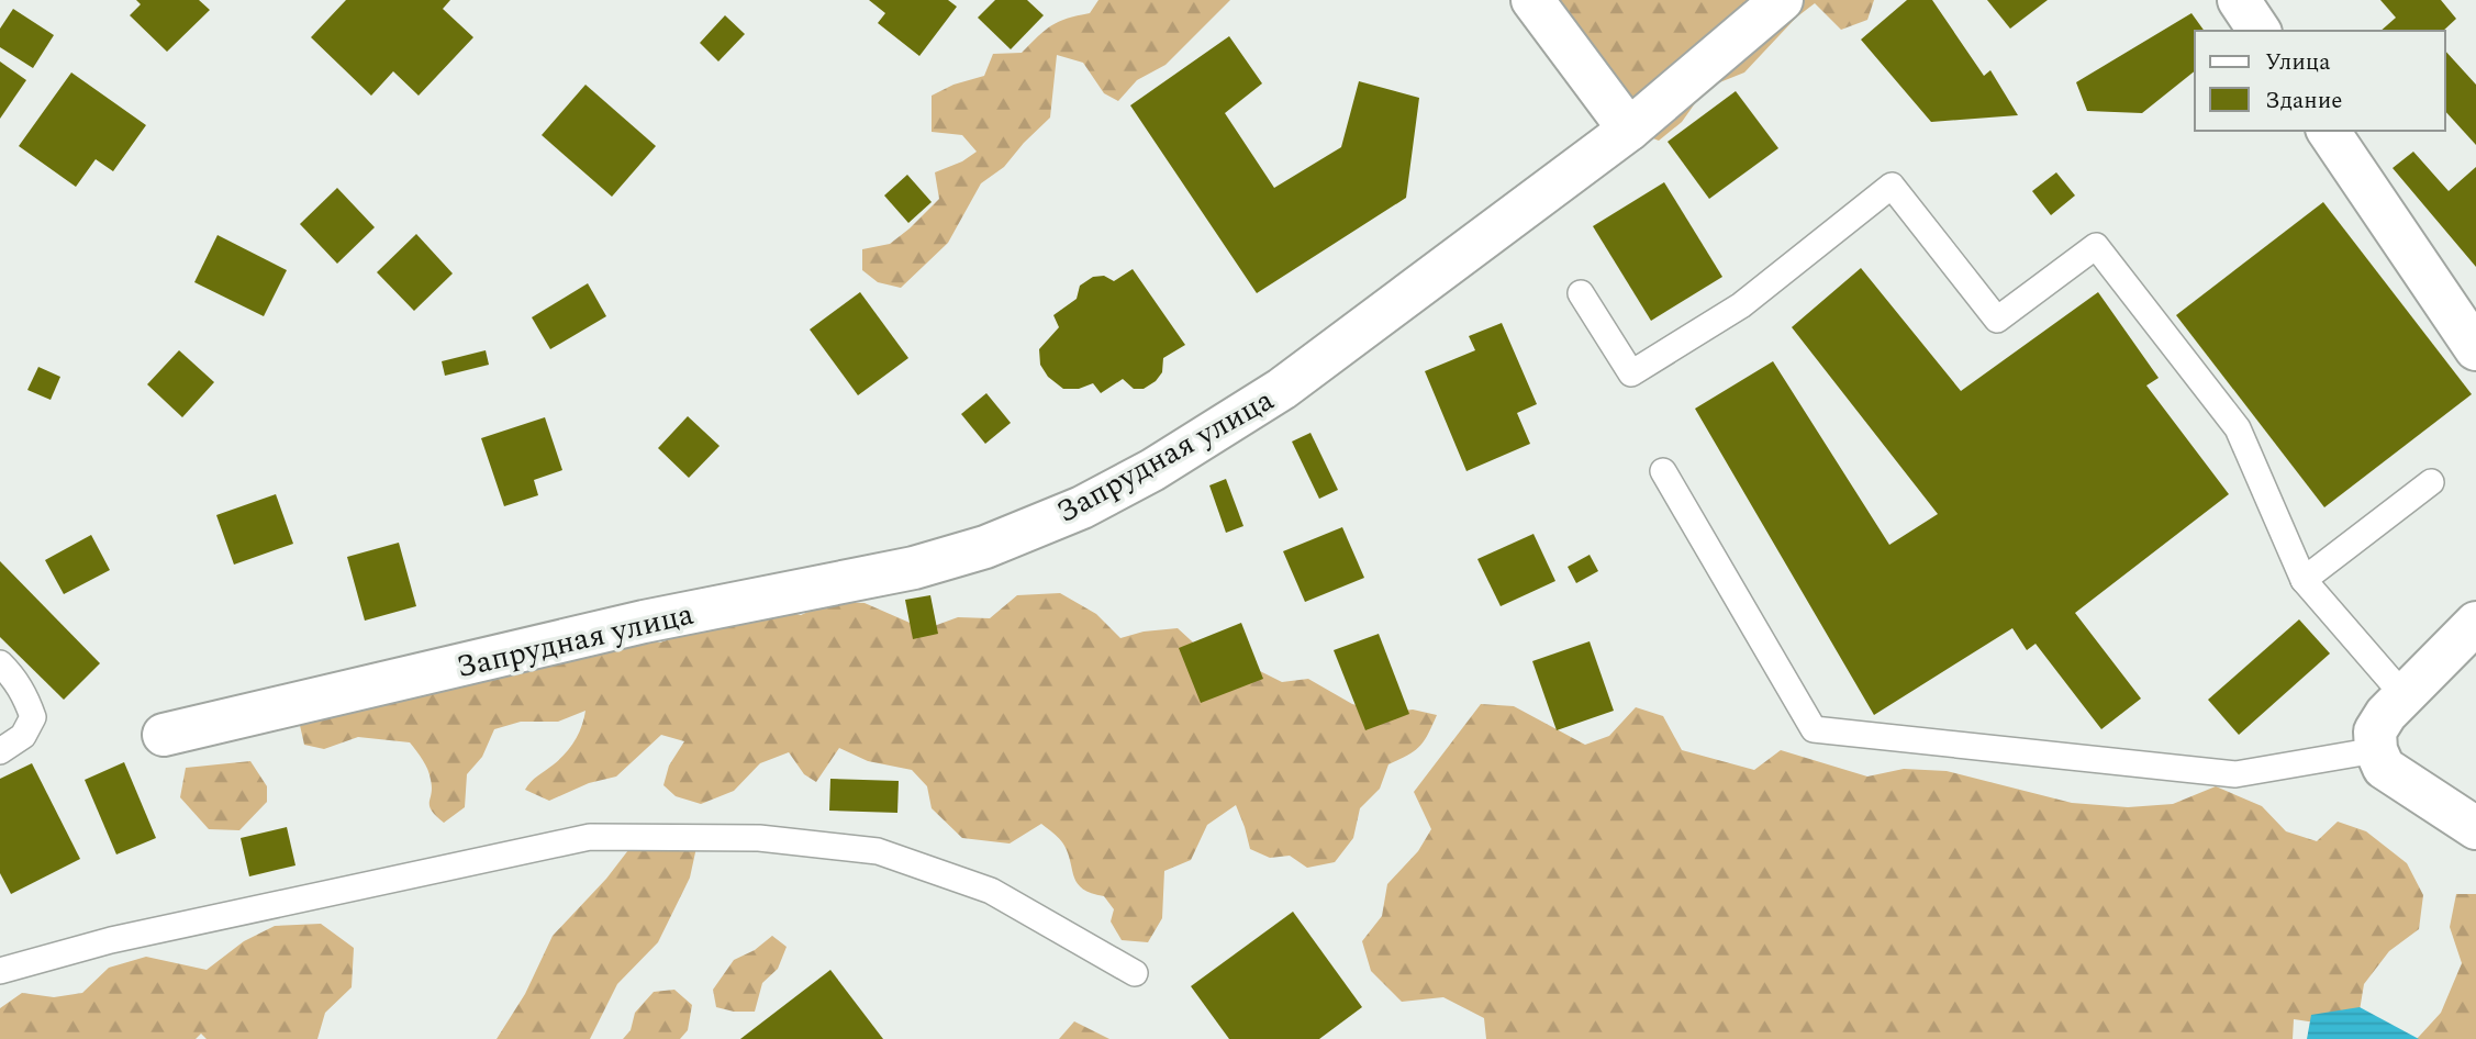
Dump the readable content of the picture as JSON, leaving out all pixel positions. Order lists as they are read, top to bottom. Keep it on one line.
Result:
{"streets":{"street":["Запрудная улица"]},"legend":["Улица","Здание"]}
